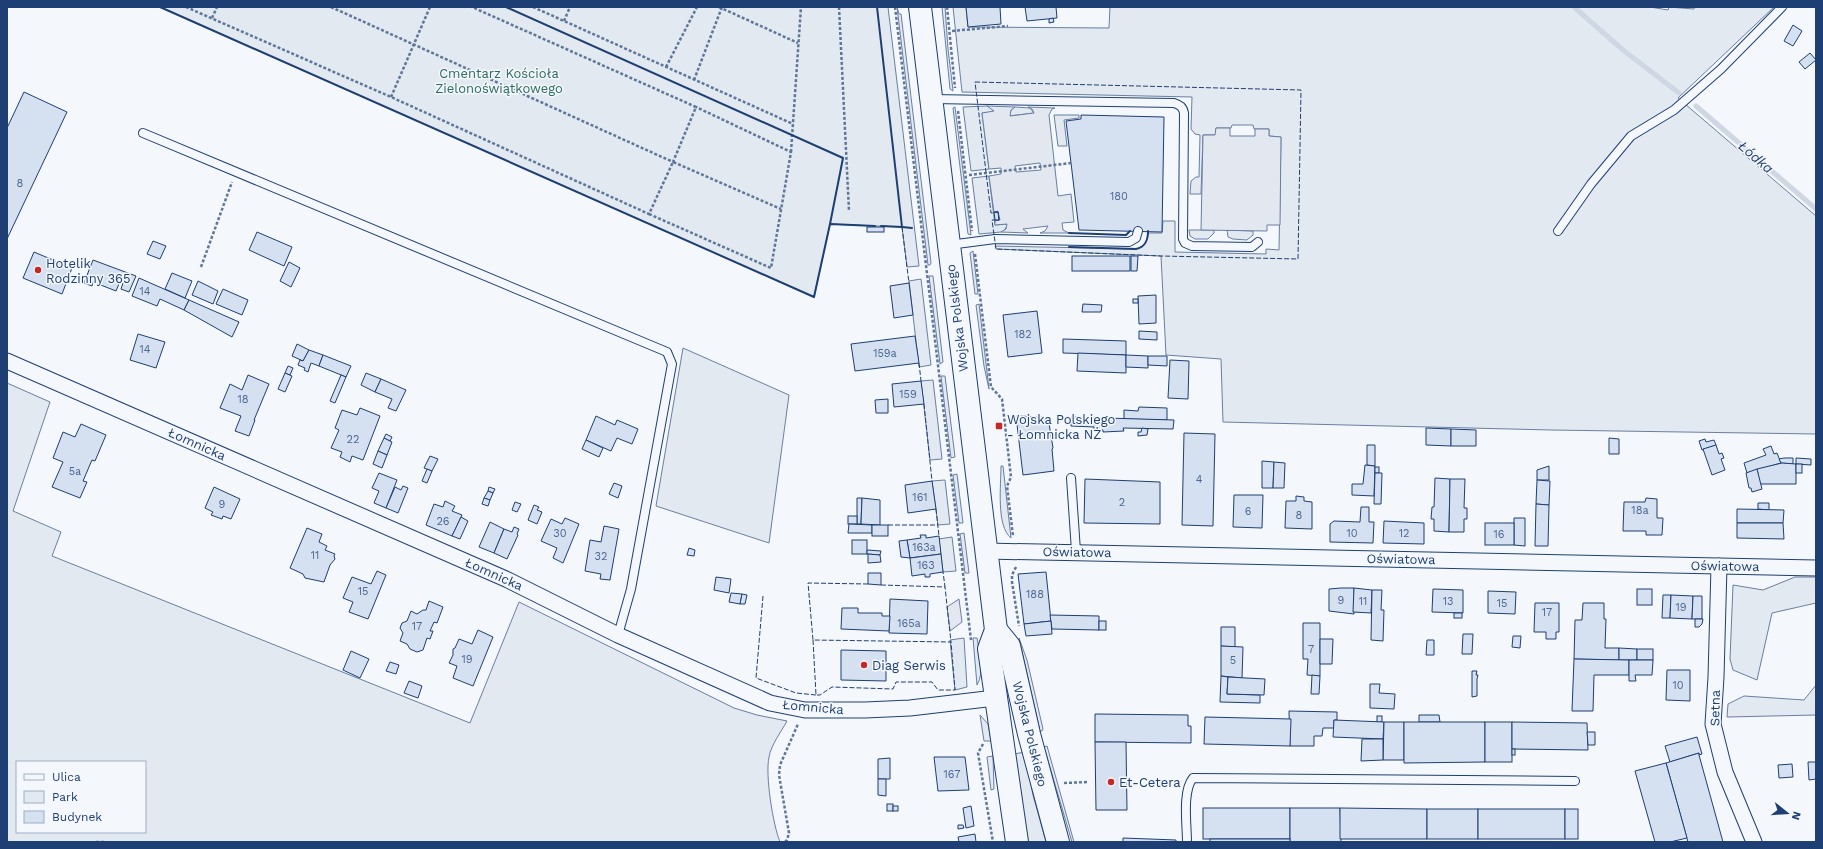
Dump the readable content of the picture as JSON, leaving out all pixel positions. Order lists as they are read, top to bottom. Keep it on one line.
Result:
{"streets":{"main road":["Wojska Polskiego"],"street":["Łomnicka","Oświatowa","Setna"]},"crossings":[["Wojska Polskiego","Łomnicka"],["Wojska Polskiego","Oświatowa"],["Oświatowa","Setna"]],"water":["Łódka"],"parks":["Cmentarz Kościoła Zielonoświątkowego"],"places":{"other":["Hotelik Rodzinny 365","Diag Serwis","Et-Cetera"],"transit":["Wojska Polskiego - Łomnicka NŻ"]},"house_numbers":["8","180","14","182","14","159a","159","18","22","5a","4","161","2","9","18a","6","8","26","30","10","12","16","163a","11","32","163","15","188","9","11","13","15","19","17","165a","17","7","19","5","10","167"],"legend":["Ulica","Park","Budynek"],"north":"right"}
